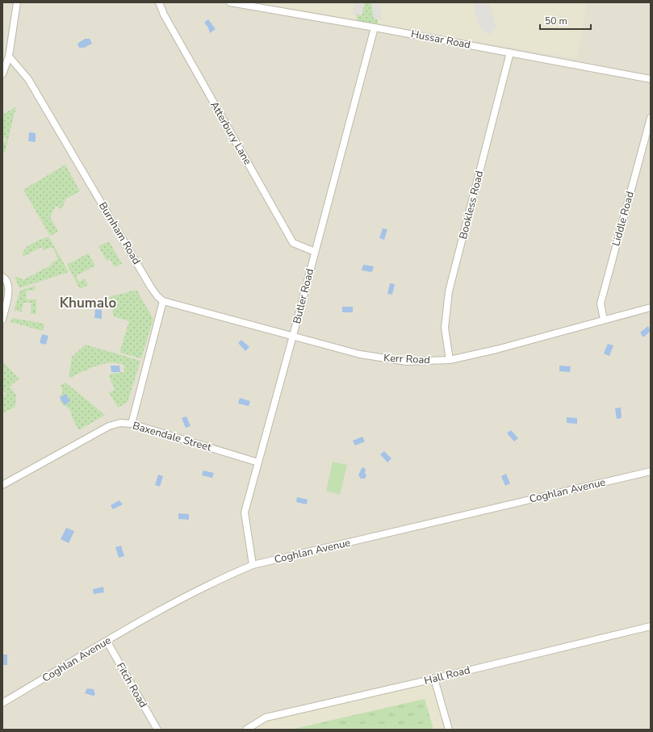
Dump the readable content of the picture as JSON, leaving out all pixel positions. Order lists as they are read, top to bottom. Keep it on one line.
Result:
{"streets":{"street":["Hussar Road","Atterbury Lane","Bookless Road","Liddle Road","Burnham Road","Butler Road","Kerr Road","Baxendale Street","Coghlan Avenue","Hall Road","Fitch Road"]},"crossings":[["Hussar Road","Bookless Road"],["Hussar Road","Butler Road"],["Atterbury Lane","Butler Road"],["Bookless Road","Kerr Road"],["Liddle Road","Kerr Road"],["Burnham Road","Kerr Road"],["Butler Road","Kerr Road"],["Butler Road","Baxendale Street"],["Butler Road","Coghlan Avenue"],["Coghlan Avenue","Fitch Road"]],"districts":["Khumalo"],"scale_bar":"50 m"}
